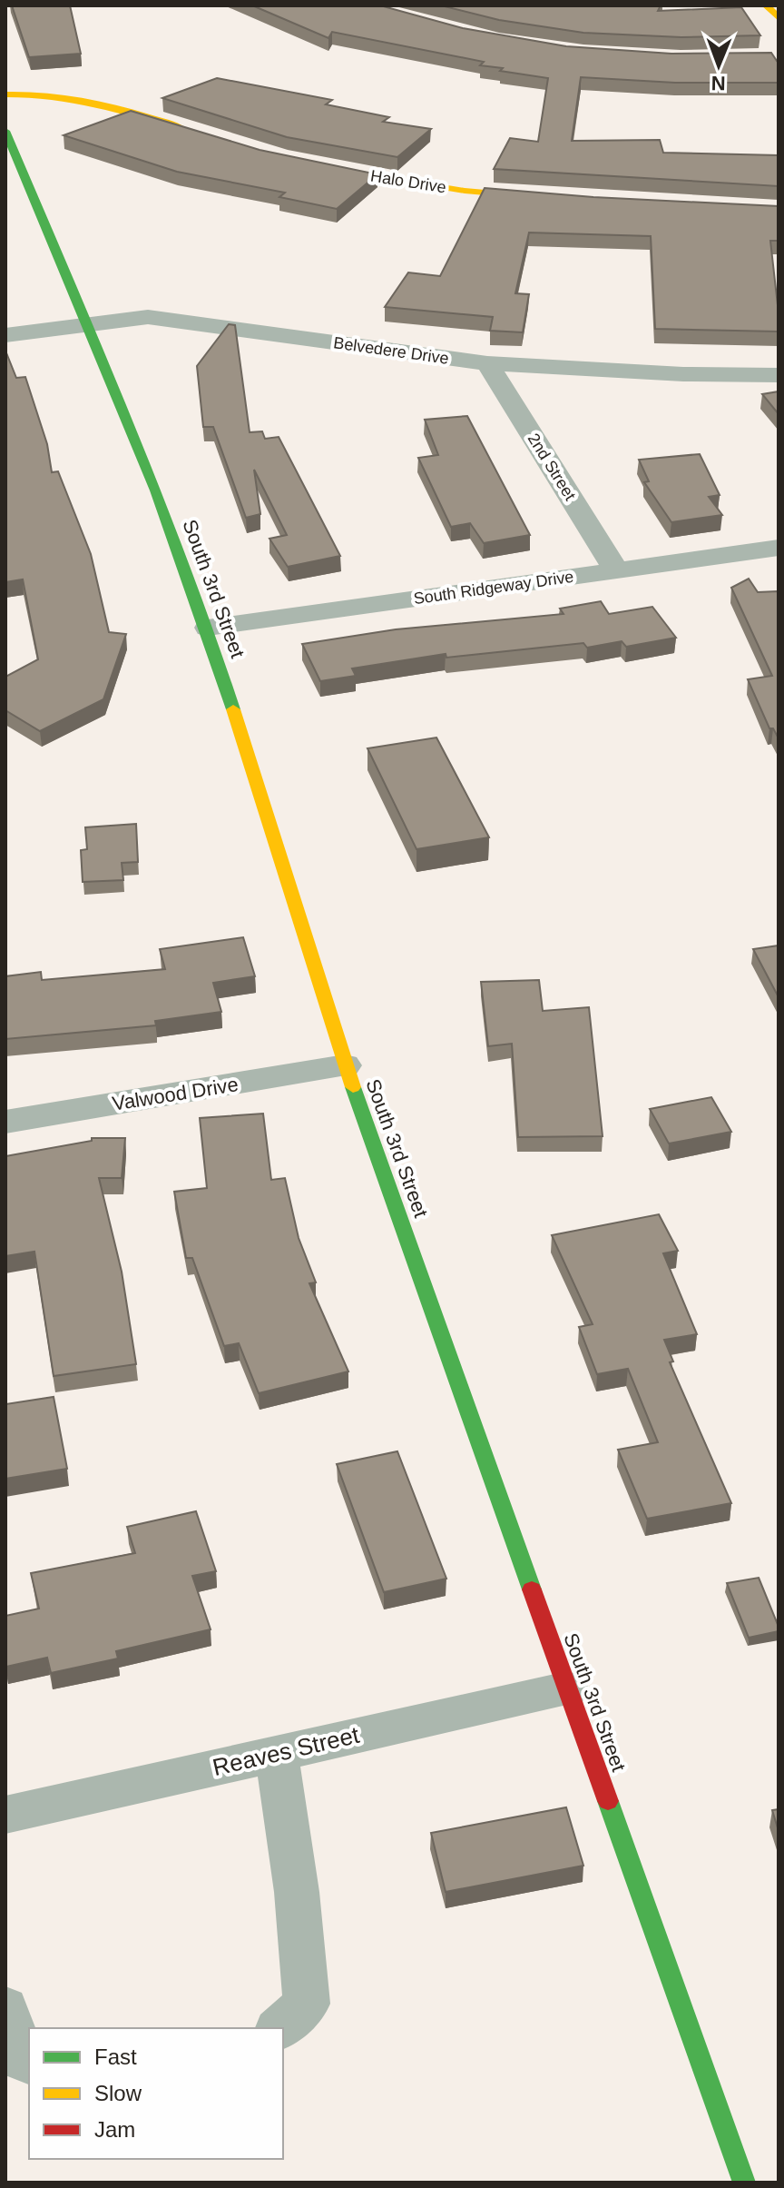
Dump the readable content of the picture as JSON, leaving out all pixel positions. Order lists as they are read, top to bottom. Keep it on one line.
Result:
{"streets":{"street":["Halo Drive","Belvedere Drive","2nd Street","South Ridgeway Drive","South 3rd Street","Valwood Drive","Reaves Street"]},"crossings":[["Belvedere Drive","2nd Street"],["Belvedere Drive","South 3rd Street"],["2nd Street","South Ridgeway Drive"],["South Ridgeway Drive","South 3rd Street"],["South 3rd Street","Valwood Drive"],["South 3rd Street","Reaves Street"]],"legend":["Fast","Slow","Jam"],"north":"bottom"}
